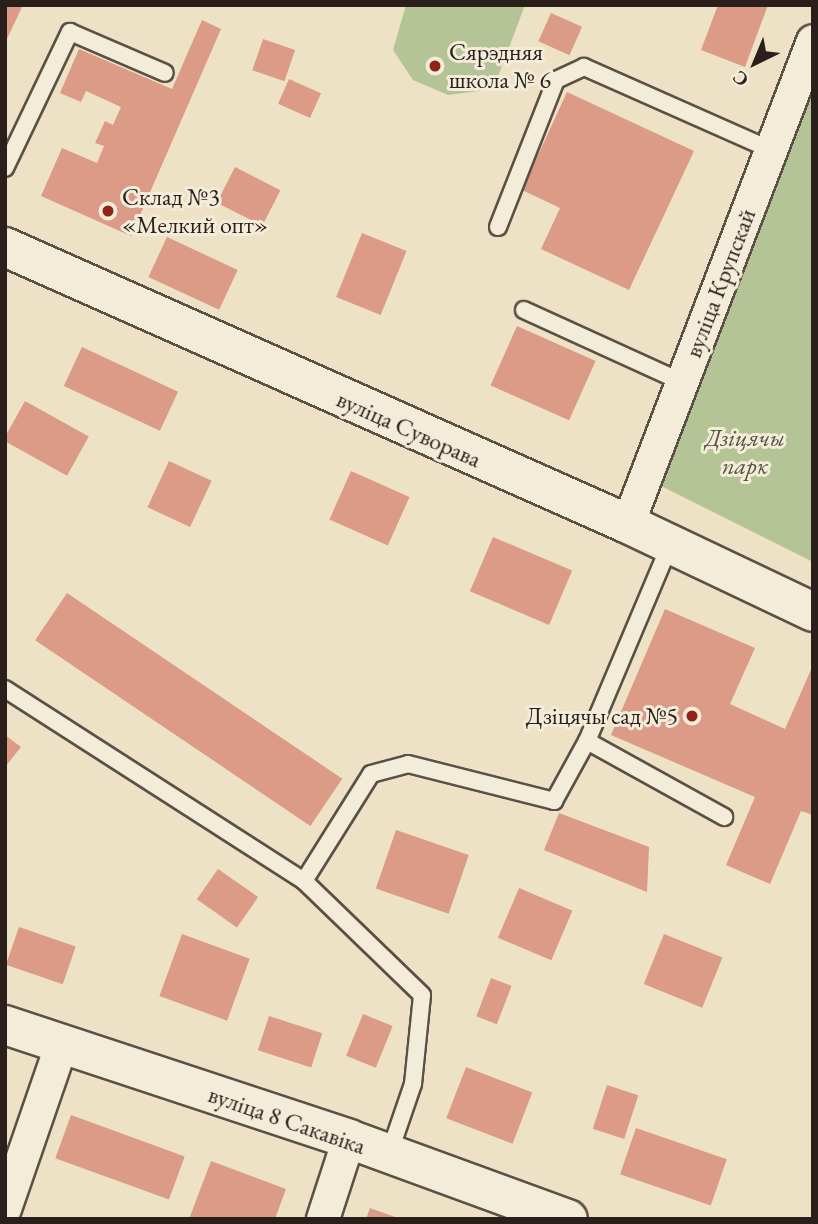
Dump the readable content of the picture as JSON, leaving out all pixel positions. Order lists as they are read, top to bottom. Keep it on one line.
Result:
{"streets":{"street":["вуліца Крупскай","вуліца Суворава","вуліца 8 Сакавіка"]},"crossings":[["вуліца Крупскай","вуліца Суворава"]],"parks":["Дзіцячы парк"],"places":["Сярэдняя школа № 6","Склад №3 «Мелкий опт»","Дзіцячы сад №5"],"north":"bottom left"}
